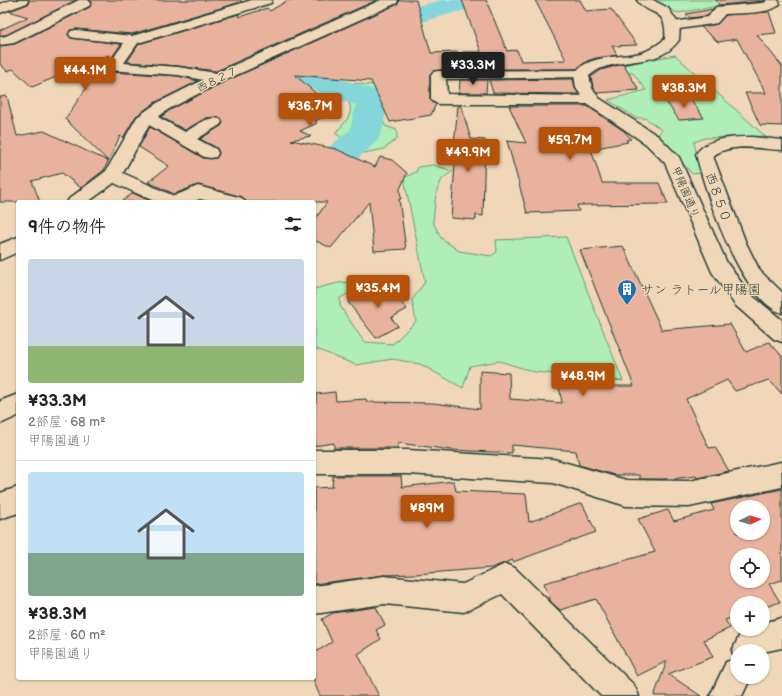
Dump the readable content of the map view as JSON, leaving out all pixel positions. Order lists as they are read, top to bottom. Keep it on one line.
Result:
{"streets":{"street":["西８２７","甲陽園通り","西８５０"]},"places":{"building":["サン ラトール甲陽園"]},"north":"right","page":{"price":["¥33.3M","¥44.1M","¥38.3M","¥36.7M","¥59.7M","¥49.9M","¥35.4M","¥48.9M","¥89M"],"heading":"9件の物件","list":[{"name":"¥33.3M","note":"2部屋 · 68 m² · 甲陽園通り"},{"name":"¥38.3M","note":"2部屋 · 60 m² · 甲陽園通り"}],"map_buttons":["+","−"]}}
